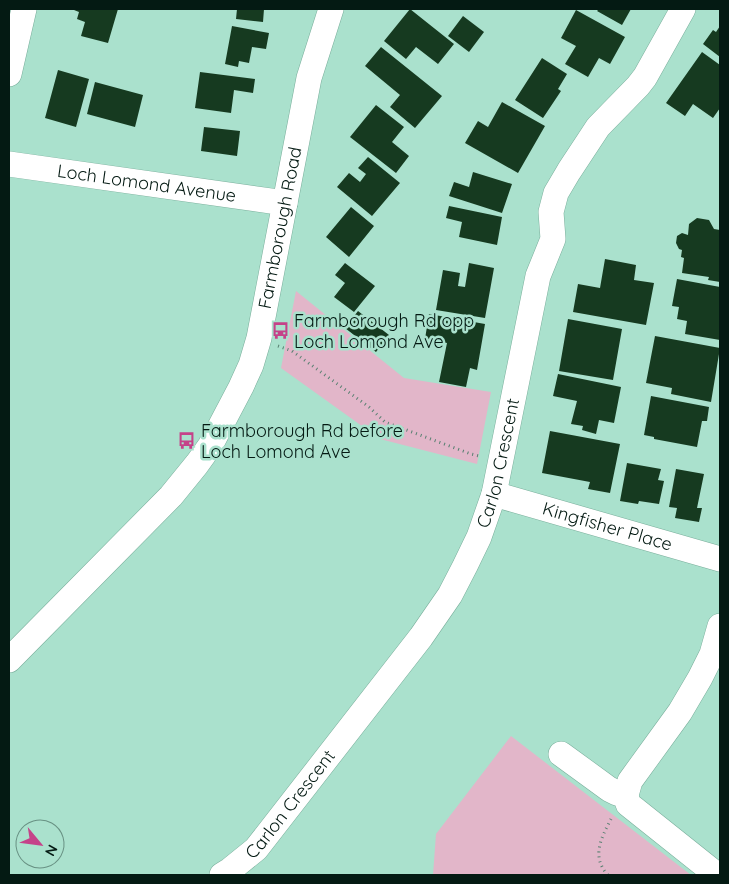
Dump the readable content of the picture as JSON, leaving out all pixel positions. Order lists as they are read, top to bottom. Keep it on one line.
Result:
{"streets":{"street":["Loch Lomond Avenue","Farmborough Road","Carlon Crescent","Kingfisher Place"]},"crossings":[["Loch Lomond Avenue","Farmborough Road"],["Carlon Crescent","Kingfisher Place"]],"places":{"bus stop":["Farmborough Rd opp Loch Lomond Ave","Farmborough Rd before Loch Lomond Ave"]},"north":"bottom right"}
